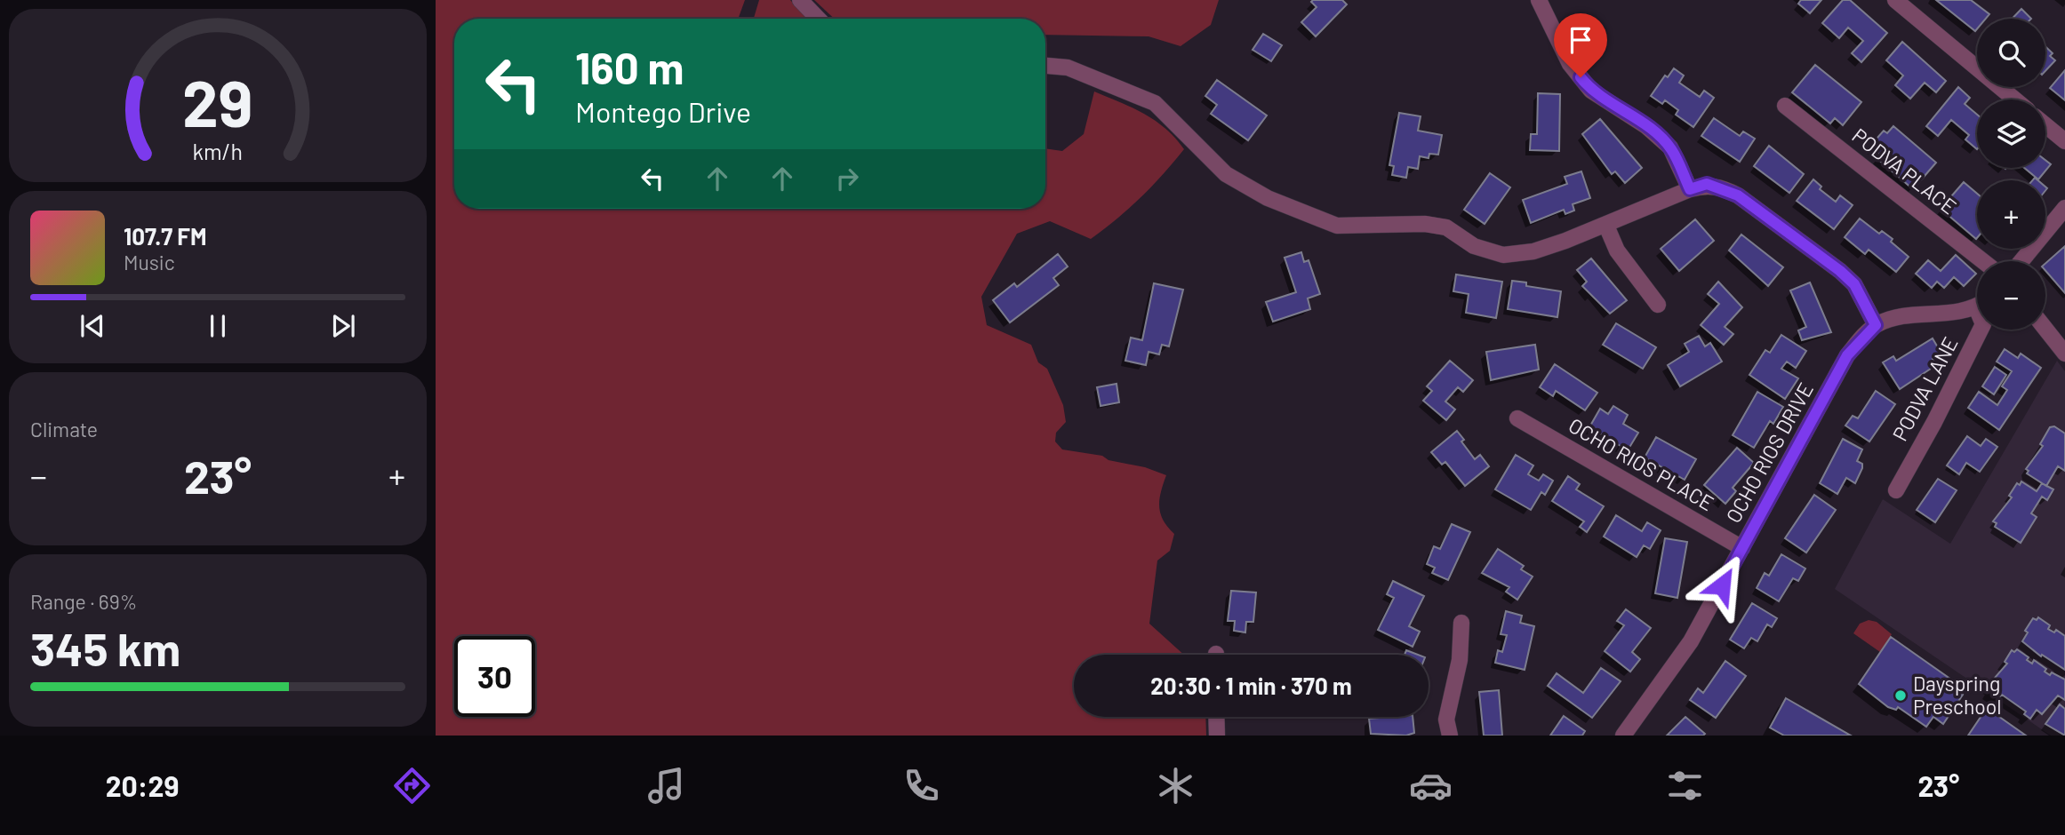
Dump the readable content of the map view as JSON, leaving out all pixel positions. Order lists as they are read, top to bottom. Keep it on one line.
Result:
{"streets":{"street":["PODVA PLACE","PODVA LANE","OCHO RIOS DRIVE","OCHO RIOS PLACE"]},"crossings":[["OCHO RIOS DRIVE","OCHO RIOS PLACE"]],"places":["Dayspring Preschool"],"page":{"map_buttons":["+","−"],"turn":["160 m","Montego Drive"],"song":["107.7 FM","Music"],"tile":["Climate",["Range · 69%","345 km"]],"heat":["−","23°","+"],"limit":"30","trip":"20:30 · 1 min · 370 m","tabs":["20:29","23°"],"gauge":["29","km/h"]}}
